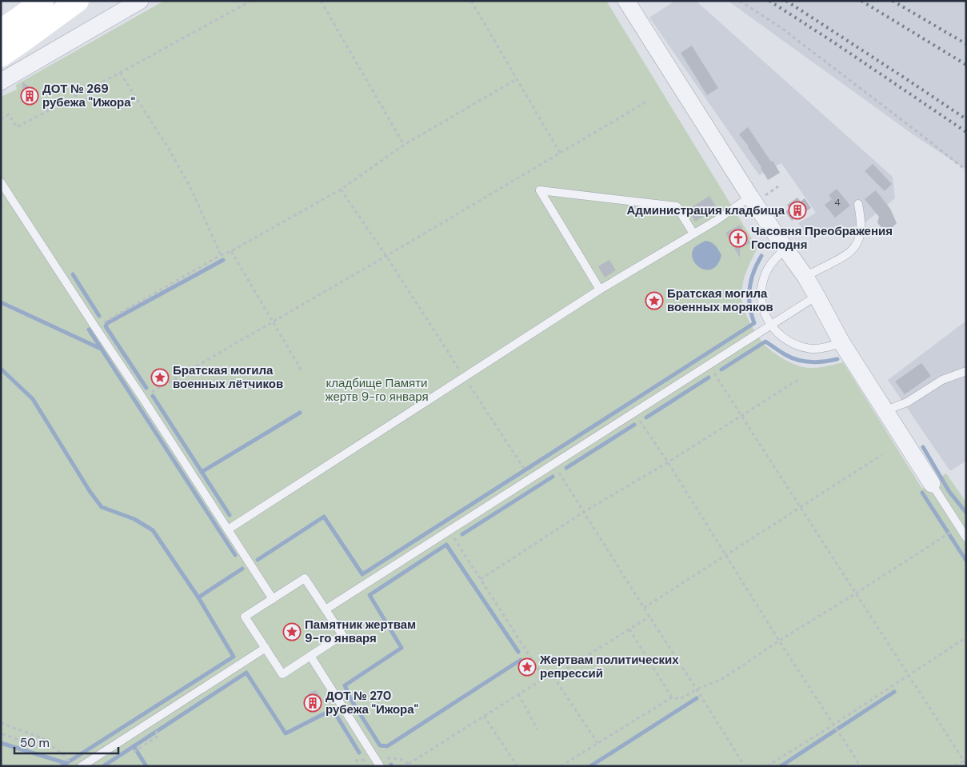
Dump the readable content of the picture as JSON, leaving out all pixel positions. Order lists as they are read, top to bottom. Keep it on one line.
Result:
{"parks":["кладбище Памяти жертв 9-го января"],"places":{"building":["ДОТ № 269 рубежа \"Ижора\"","Администрация кладбища","ДОТ № 270 рубежа \"Ижора\""],"church":["Часовня Преображения Господня"],"place":["Братская могила военных моряков","Братская могила военных лётчиков","Памятник жертвам 9-го января","Жертвам политических репрессий"]},"house_numbers":["4"],"scale_bar":"50 m"}
